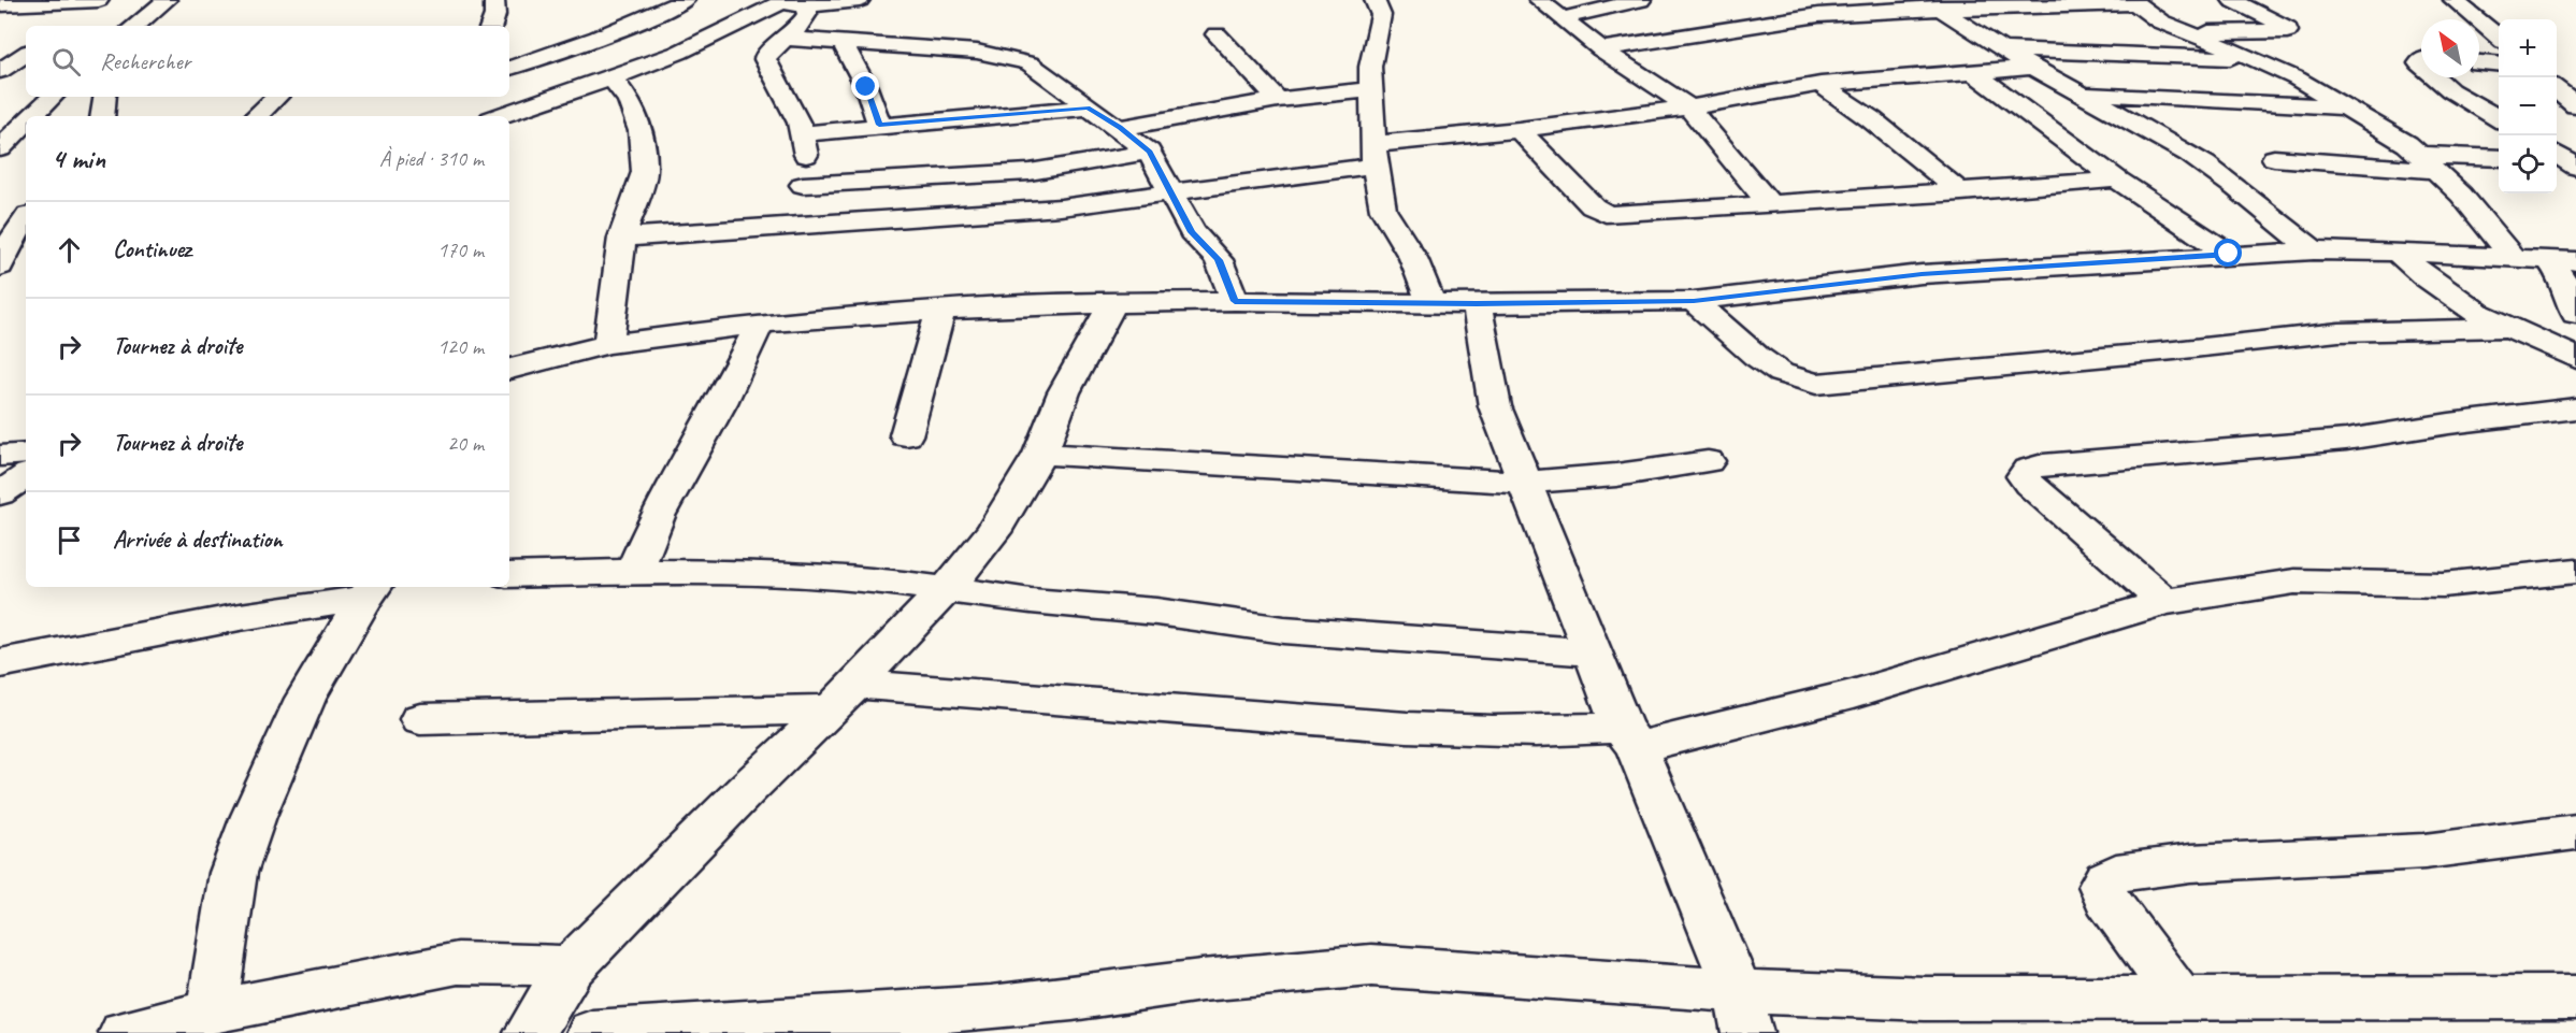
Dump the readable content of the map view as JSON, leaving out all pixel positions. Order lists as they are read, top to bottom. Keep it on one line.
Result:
{"north":"top left","page":{"map_buttons":["+","−"],"search":"Rechercher","heading":["4 min","À pied · 310 m"],"list":[["Continuez","170 m"],["Tournez à droite","120 m"],["Tournez à droite","20 m"],"Arrivée à destination"]}}
